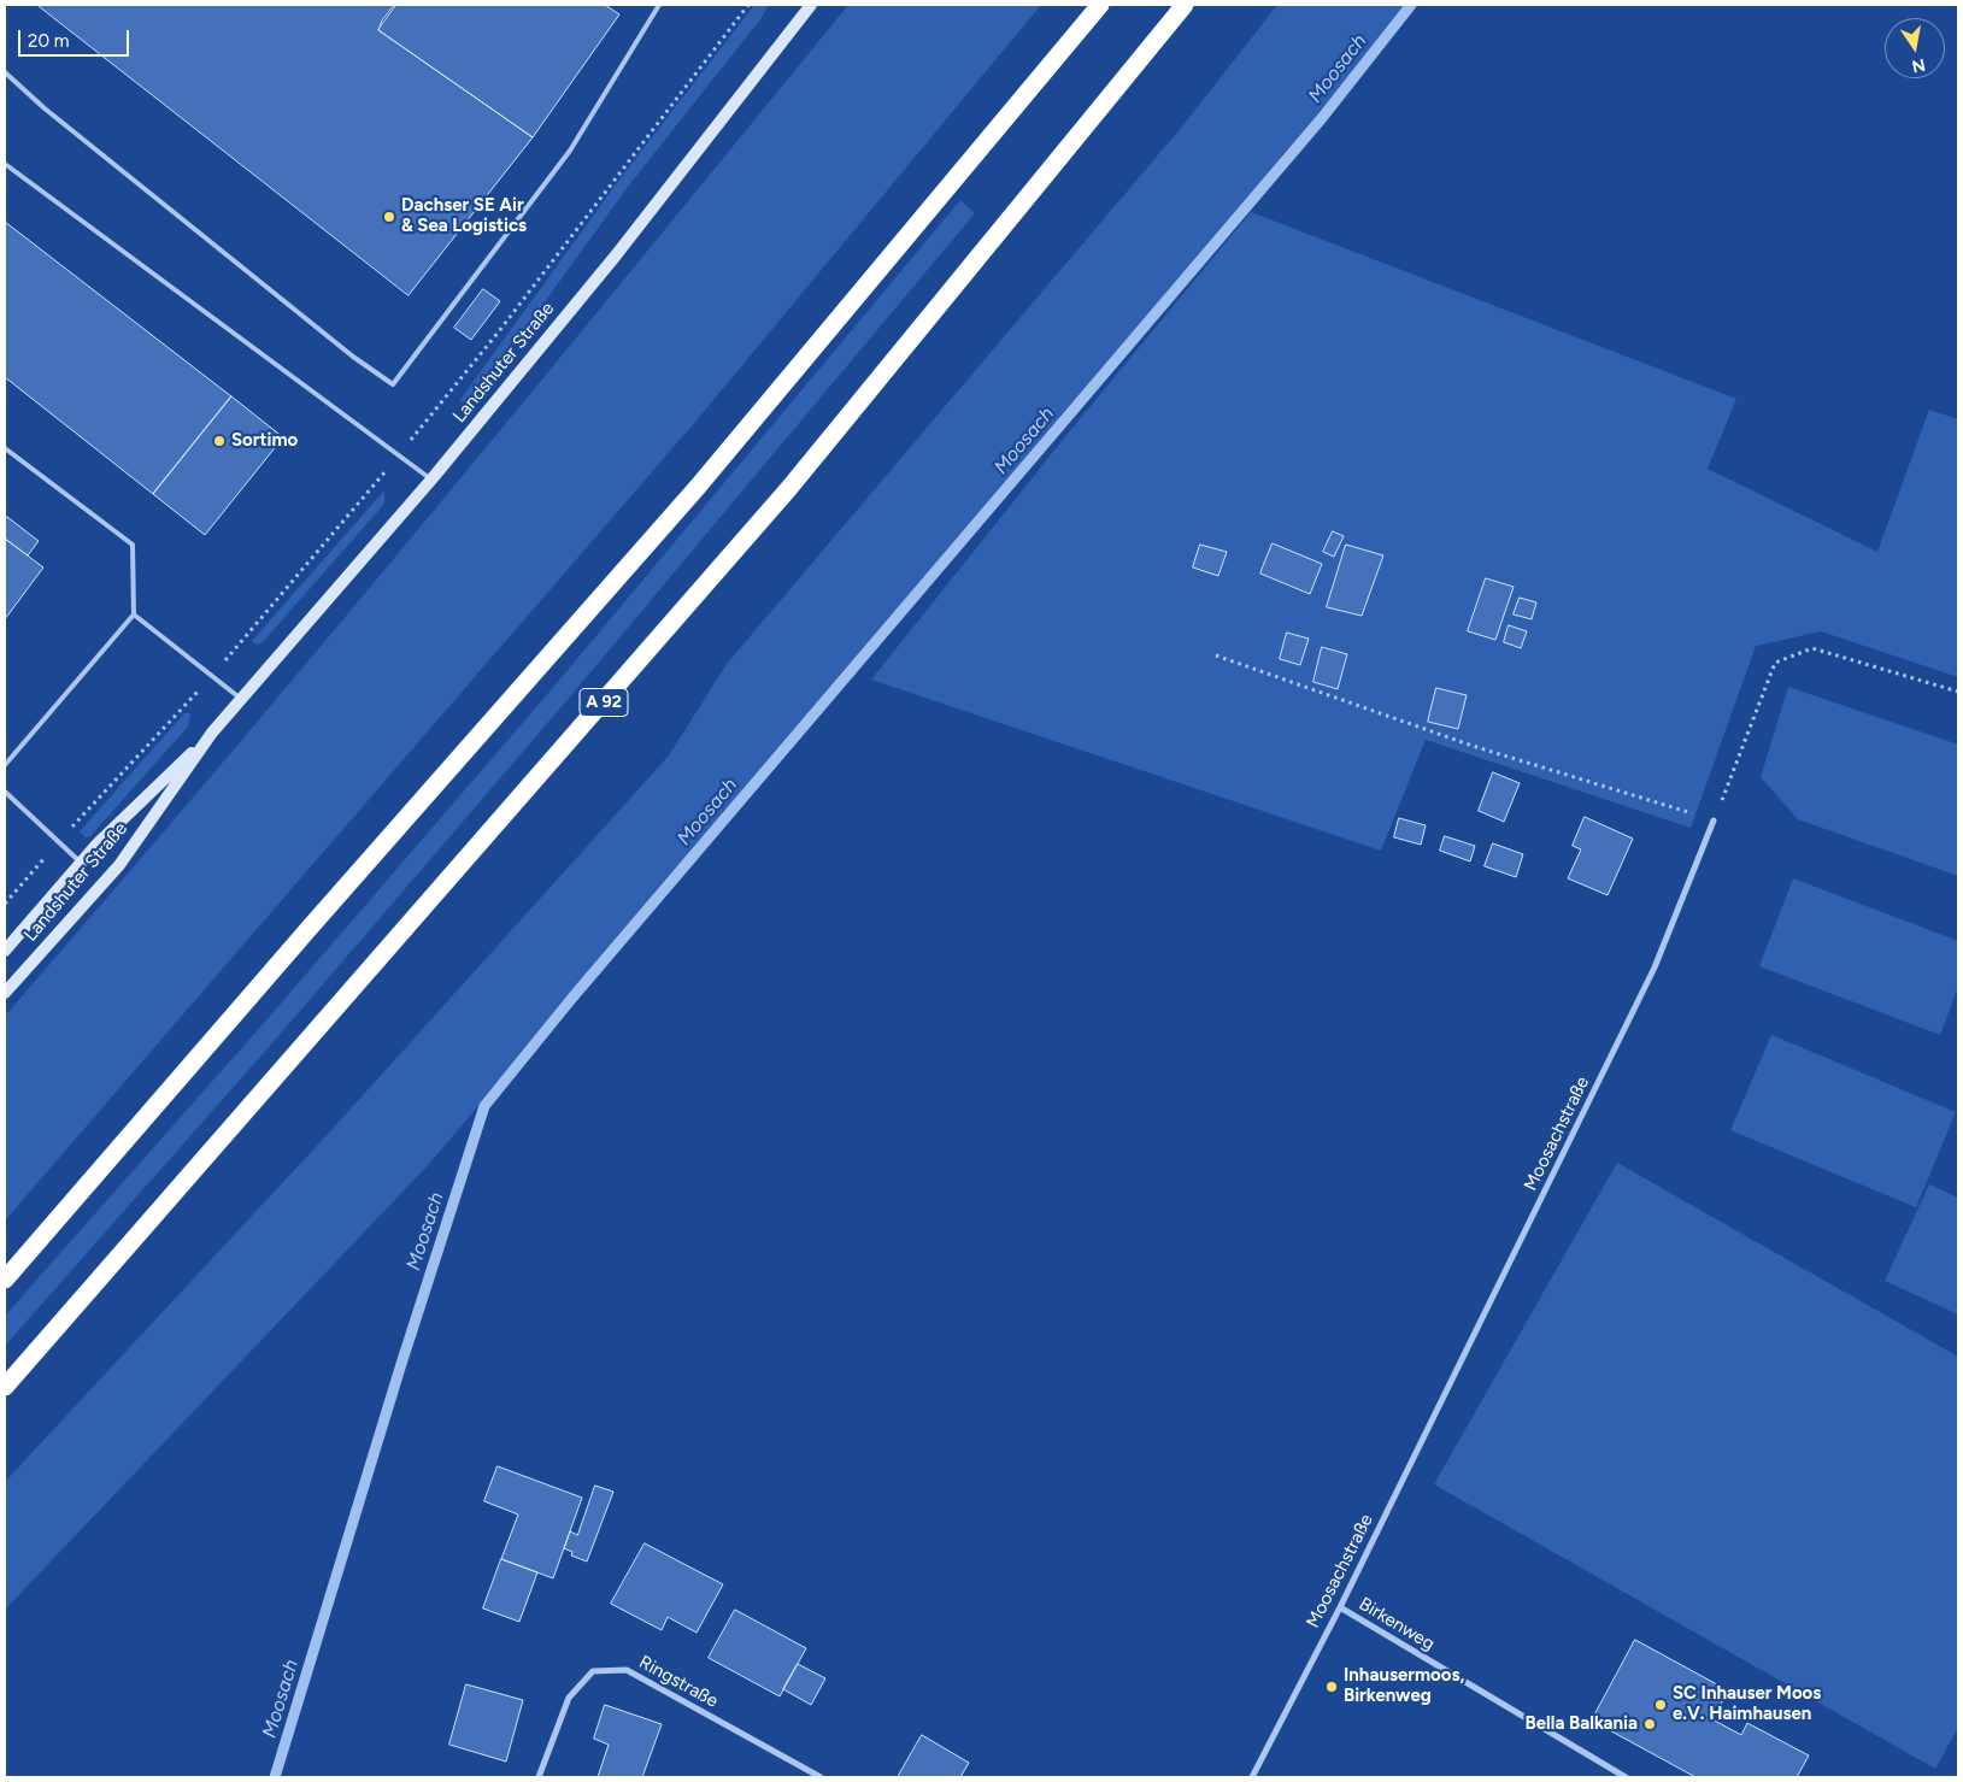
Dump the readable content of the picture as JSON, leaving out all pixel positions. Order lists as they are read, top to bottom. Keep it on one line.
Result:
{"streets":{"highway":["A 92"],"main road":["Landshuter Straße"],"street":["Moosachstraße","Birkenweg","Ringstraße"]},"crossings":[["Moosachstraße","Birkenweg"]],"water":["Moosach"],"places":["Dachser SE Air & Sea Logistics","Sortimo","Inhausermoos, Birkenweg","SC Inhauser Moos e.V. Haimhausen","Bella Balkania"],"scale_bar":"20 m","north":"bottom"}
